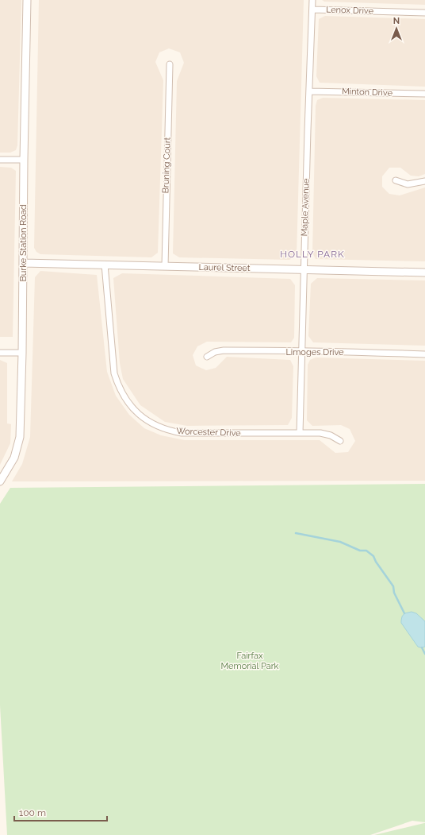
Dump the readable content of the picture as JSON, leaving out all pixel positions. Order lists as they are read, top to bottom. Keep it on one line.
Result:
{"streets":{"street":["Lenox Drive","Minton Drive","Bruning Court","Maple Avenue","Burke Station Road","Laurel Street","Limoges Drive","Worcester Drive"]},"crossings":[["Lenox Drive","Maple Avenue"],["Minton Drive","Maple Avenue"],["Bruning Court","Laurel Street"],["Maple Avenue","Laurel Street"],["Maple Avenue","Limoges Drive"],["Maple Avenue","Worcester Drive"],["Burke Station Road","Laurel Street"],["Laurel Street","Worcester Drive"]],"districts":["HOLLY PARK"],"parks":["Fairfax Memorial Park"],"scale_bar":"100 m","north":"top"}
